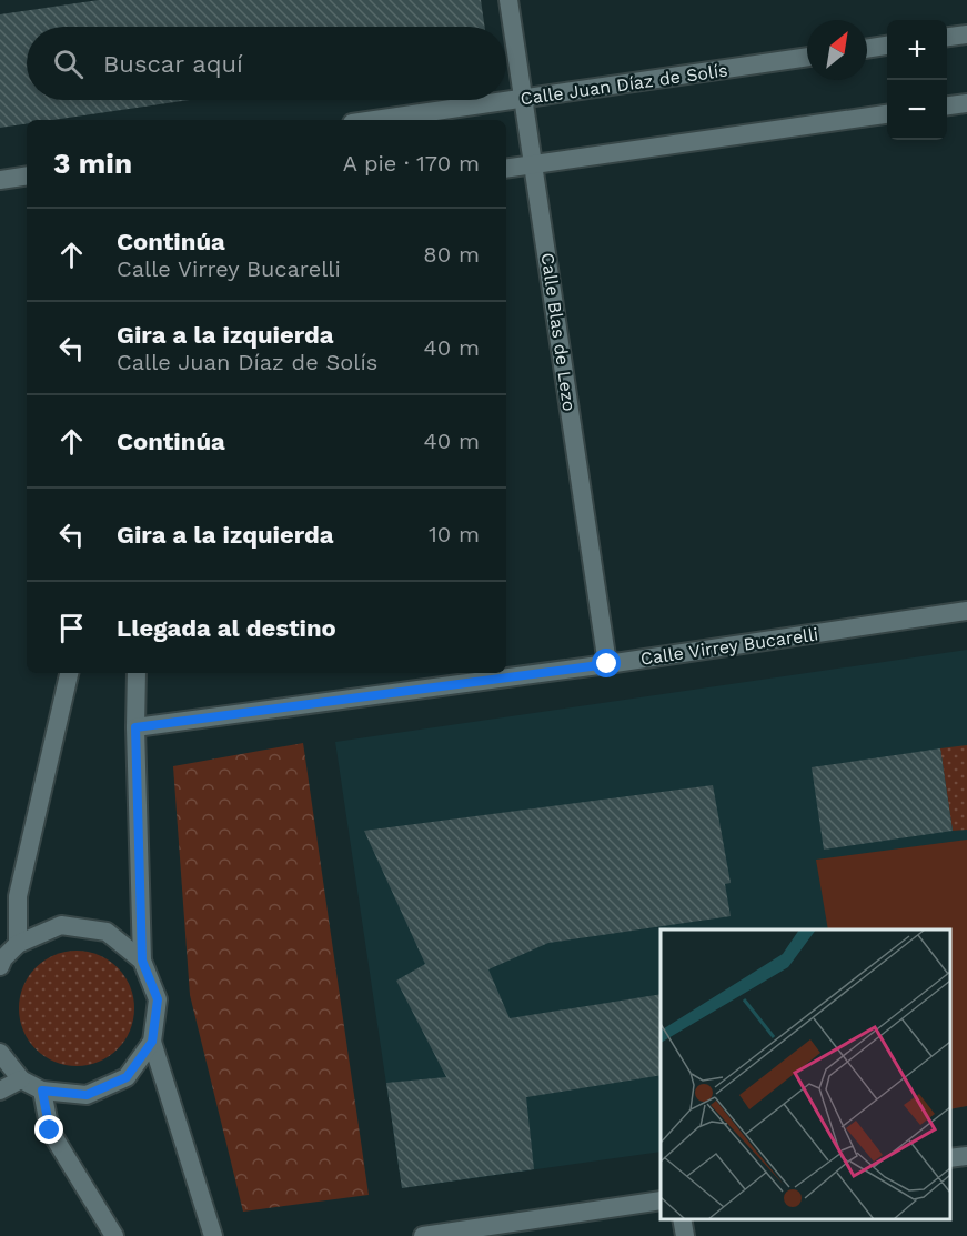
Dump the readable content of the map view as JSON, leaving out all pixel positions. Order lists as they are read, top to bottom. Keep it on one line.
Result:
{"streets":{"street":["Calle Juan Díaz de Solís","Calle Blas de Lezo","Calle Virrey Bucarelli"]},"crossings":[["Calle Juan Díaz de Solís","Calle Blas de Lezo"],["Calle Blas de Lezo","Calle Virrey Bucarelli"]],"north":"top right","page":{"map_buttons":["+","−"],"search":"Buscar aquí","heading":["3 min","A pie · 170 m"],"list":[["Continúa","Calle Virrey Bucarelli","80 m"],["Gira a la izquierda","Calle Juan Díaz de Solís","40 m"],["Continúa","40 m"],["Gira a la izquierda","10 m"],"Llegada al destino"]}}
